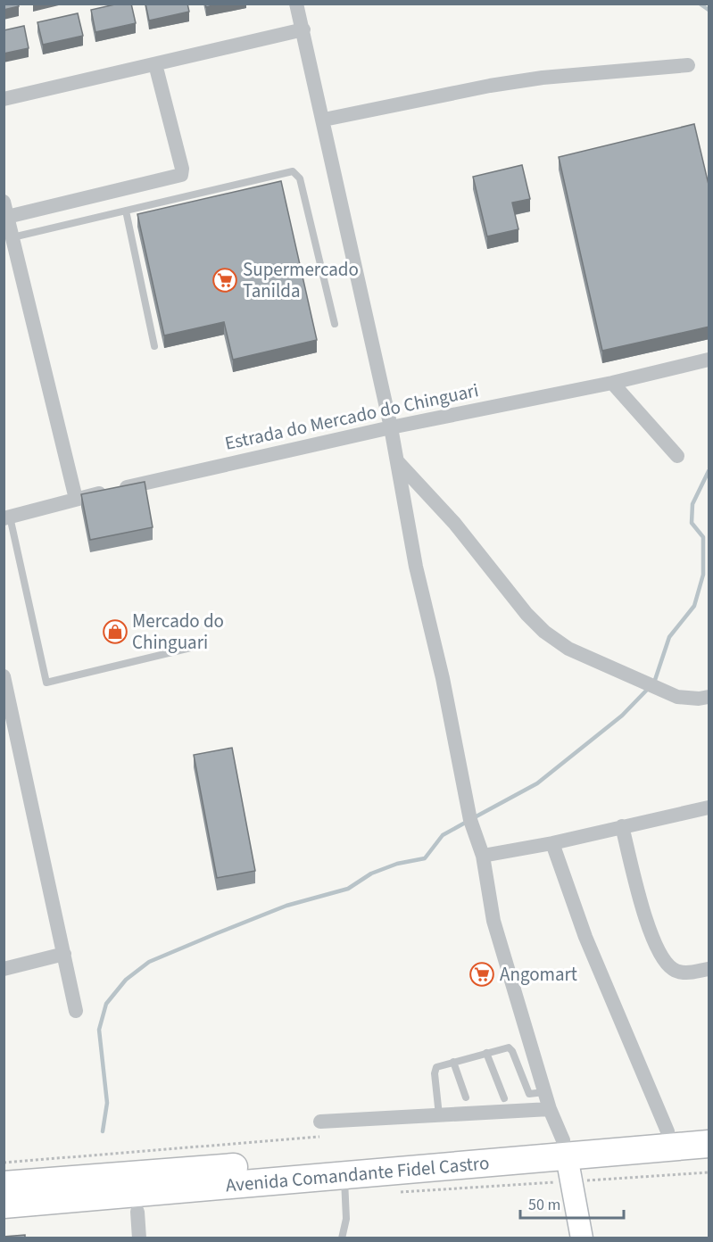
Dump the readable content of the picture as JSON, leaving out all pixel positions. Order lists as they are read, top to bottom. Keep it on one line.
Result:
{"streets":{"highway":["Avenida Comandante Fidel Castro"],"street":["Estrada do Mercado do Chinguari"]},"places":{"supermarket":["Supermercado Tanilda","Angomart"],"shop":["Mercado do Chinguari"]},"scale_bar":"50 m"}
